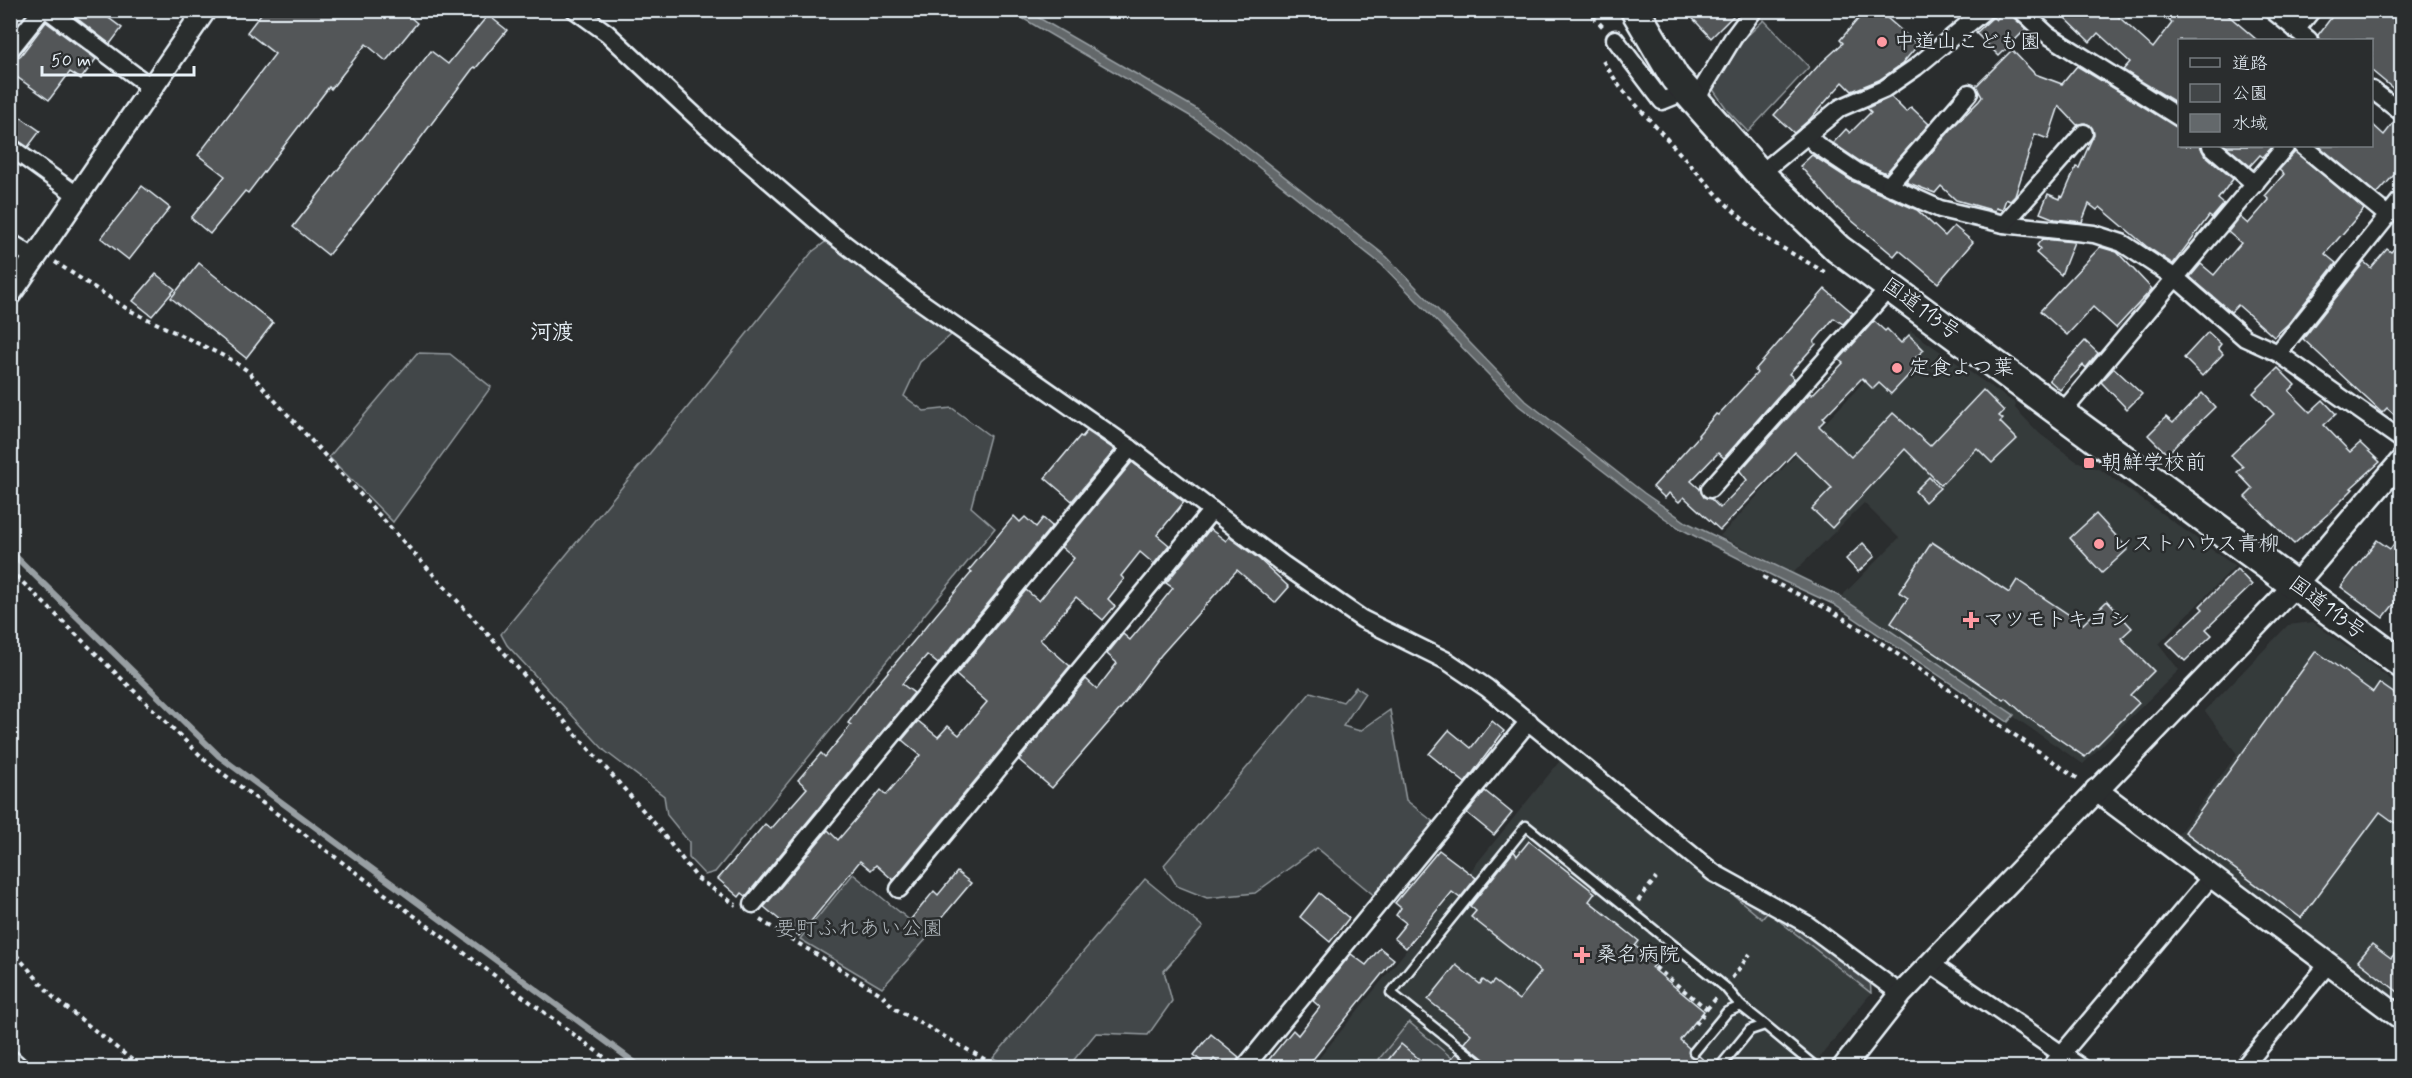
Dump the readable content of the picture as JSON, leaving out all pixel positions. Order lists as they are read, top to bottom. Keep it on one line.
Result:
{"streets":{"highway":["国道113号"]},"districts":["河渡"],"parks":["要町ふれあい公園"],"places":{"other":["中道山こども園","定食よつ葉","レストハウス青柳"],"transit":["朝鮮学校前"],"health":["マツモトキヨシ","桑名病院"]},"legend":["道路","公園","水域"],"scale_bar":"50 m"}
